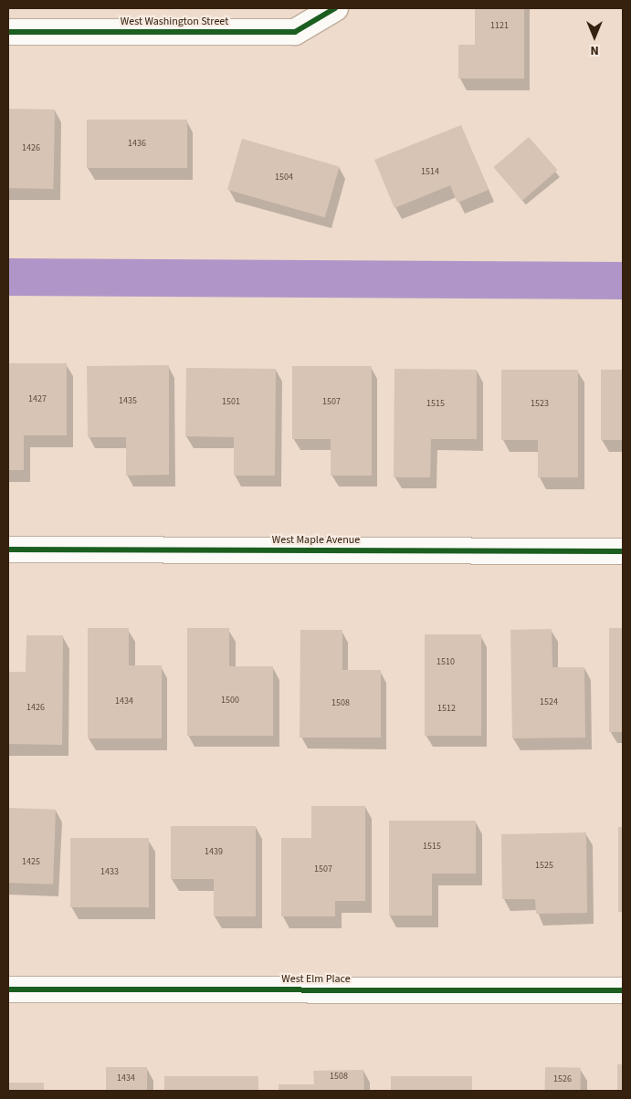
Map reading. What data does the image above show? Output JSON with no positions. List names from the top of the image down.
{
  "streets": {
    "street": ["West Washington Street", "West Maple Avenue", "West Elm Place"]
  },
  "house_numbers": [
    "1121",
    "1436",
    "1426",
    "1514",
    "1504",
    "1427",
    "1435",
    "1501",
    "1507",
    "1515",
    "1523",
    "1510",
    "1500",
    "1434",
    "1524",
    "1508",
    "1426",
    "1512",
    "1515",
    "1439",
    "1425",
    "1525",
    "1507",
    "1433",
    "1508",
    "1434",
    "1526"
  ],
  "north": "bottom"
}
